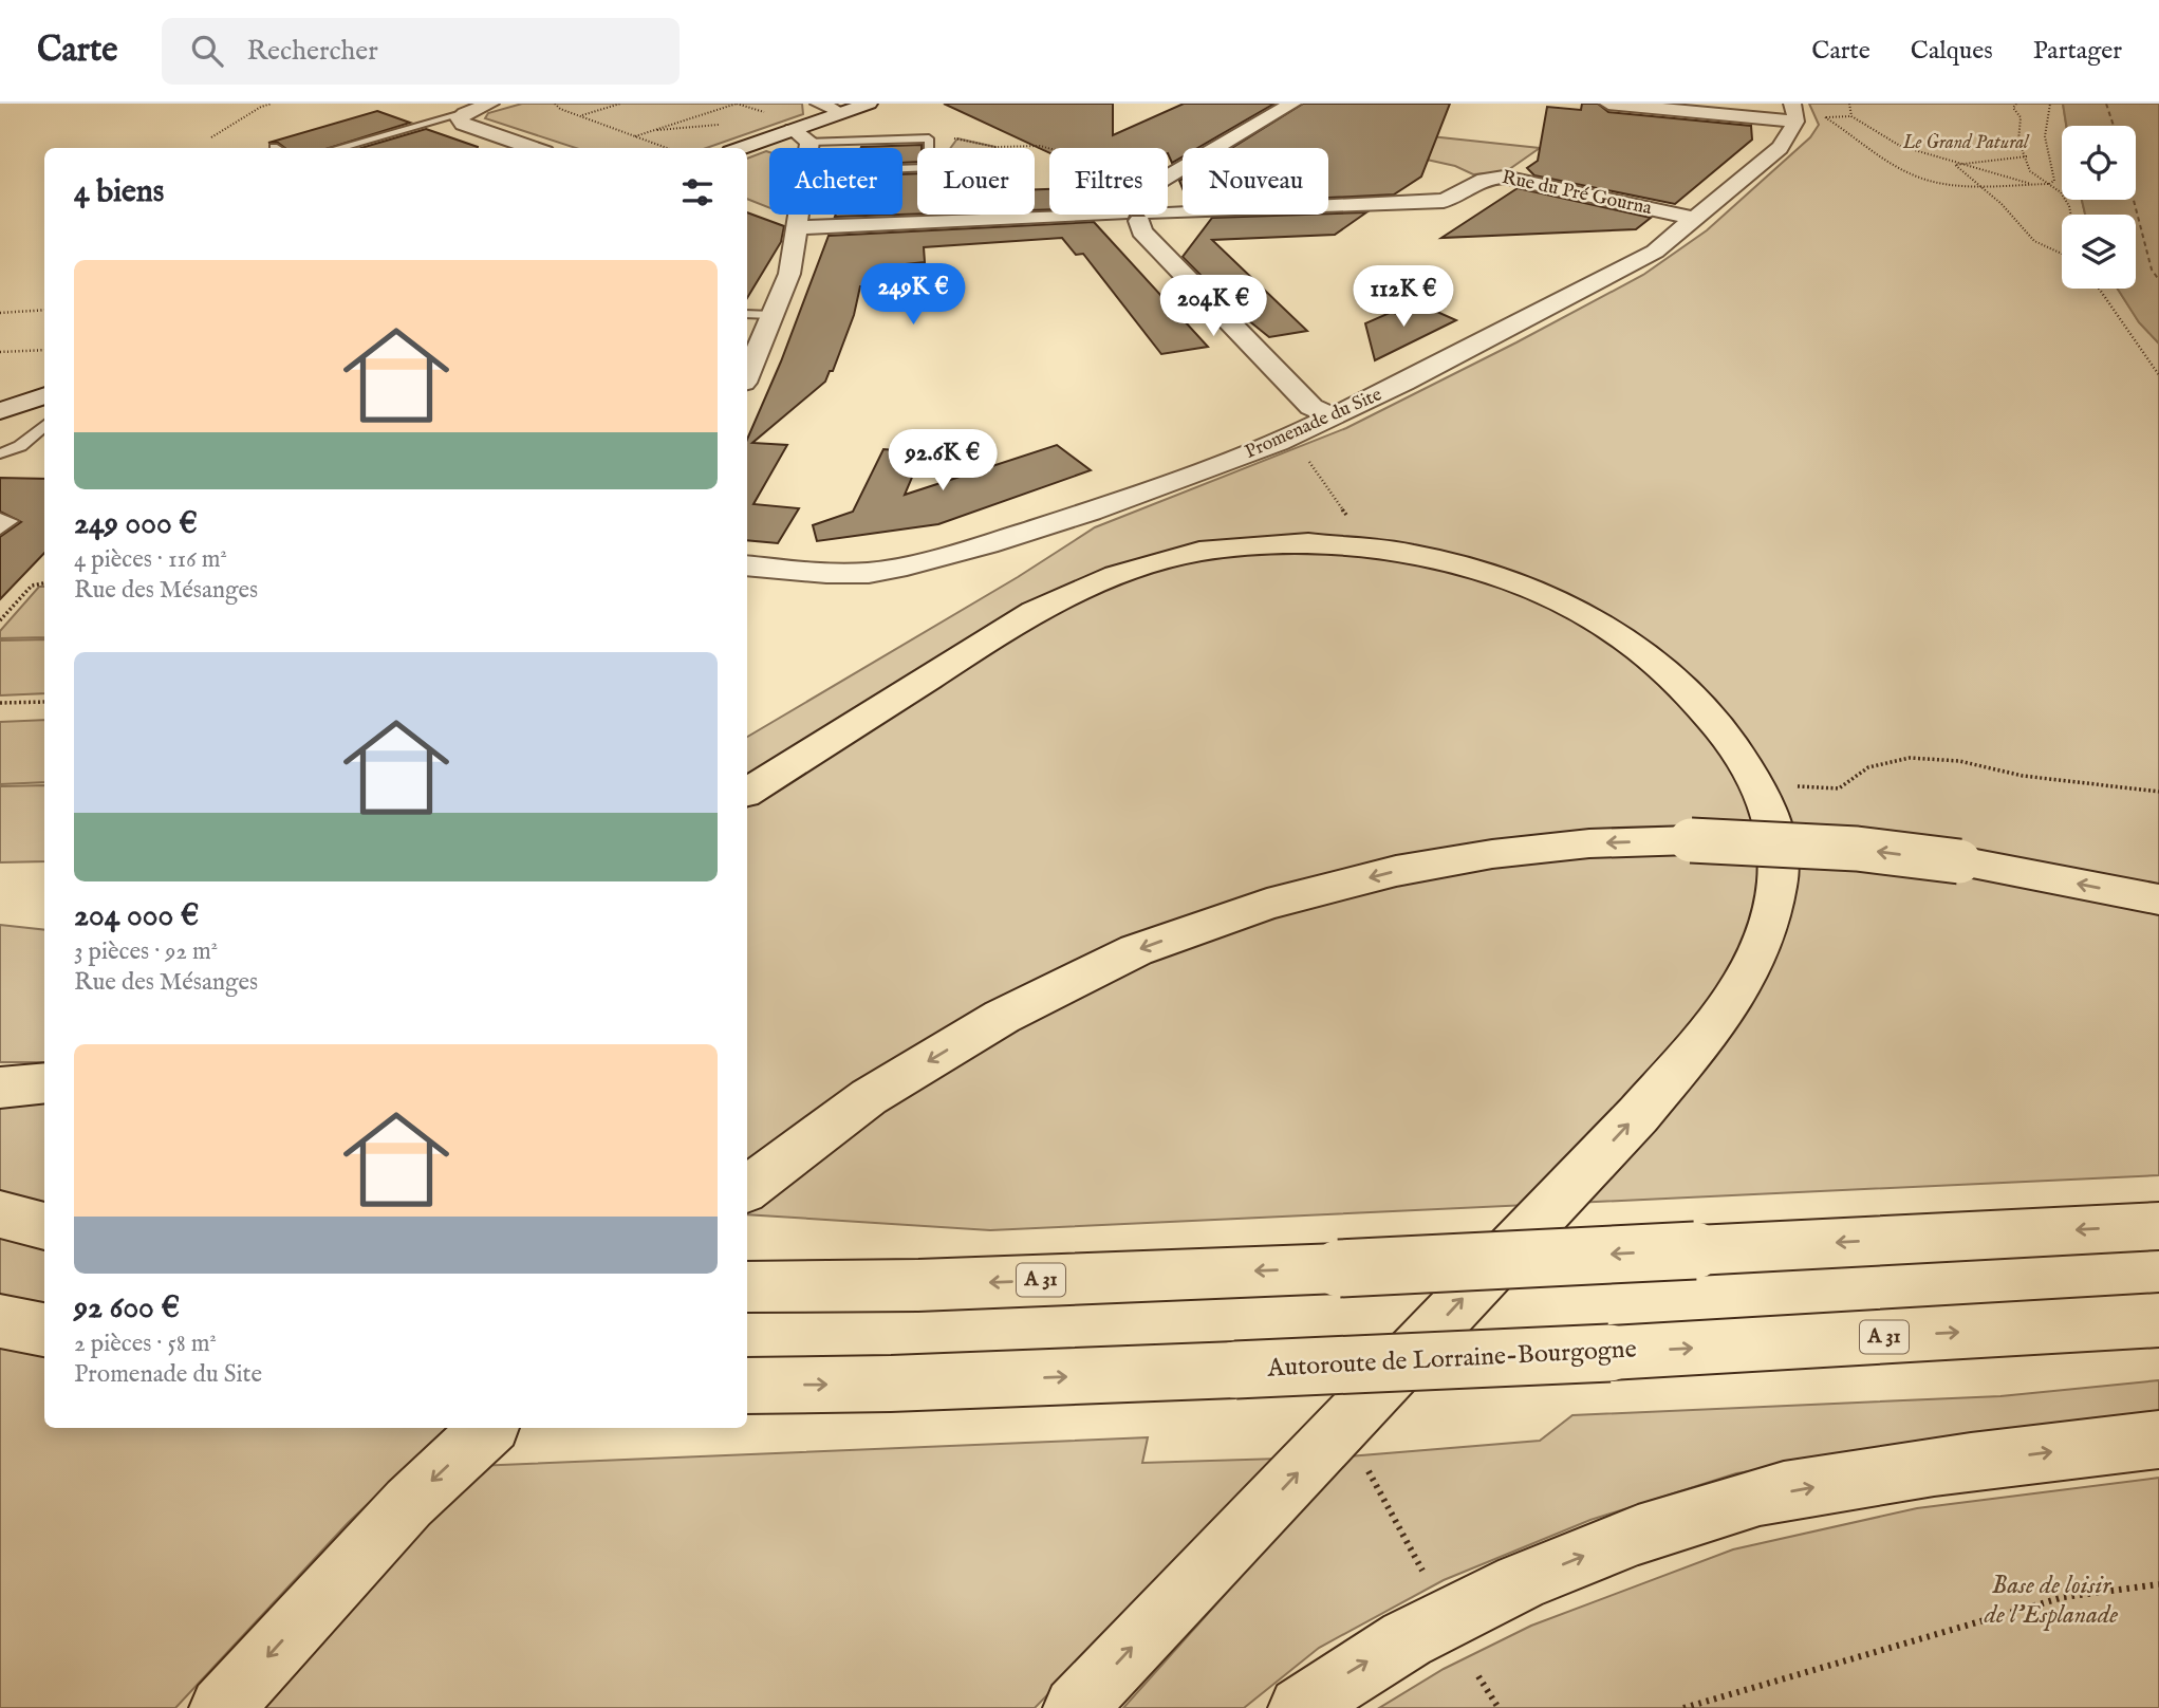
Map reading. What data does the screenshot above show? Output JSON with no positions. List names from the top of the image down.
{
  "streets": {
    "highway": ["A 31", "Autoroute de Lorraine-Bourgogne"],
    "street": ["Rue du Pré Gourna", "Promenade du Site"]
  },
  "crossings": [
    ["Rue du Pré Gourna", "Promenade du Site"]
  ],
  "parks": ["Le Grand Patural", "Base de loisir de l'Esplanade"],
  "page": {
    "header": "Carte",
    "search": "Rechercher",
    "nav": ["Carte", "Calques", "Partager"],
    "chip": [
      "Acheter",
      "Louer",
      "Filtres",
      "Nouveau"
    ],
    "heading": "4 biens",
    "list": [
      {
        "name": "249 000 €",
        "note": "4 pièces · 116 m² · Rue des Mésanges"
      },
      {
        "name": "204 000 €",
        "note": "3 pièces · 92 m² · Rue des Mésanges"
      },
      {
        "name": "92 600 €",
        "note": "2 pièces · 58 m² · Promenade du Site"
      }
    ],
    "price": [
      "249K €",
      "112K €",
      "204K €",
      "92.6K €"
    ]
  }
}
